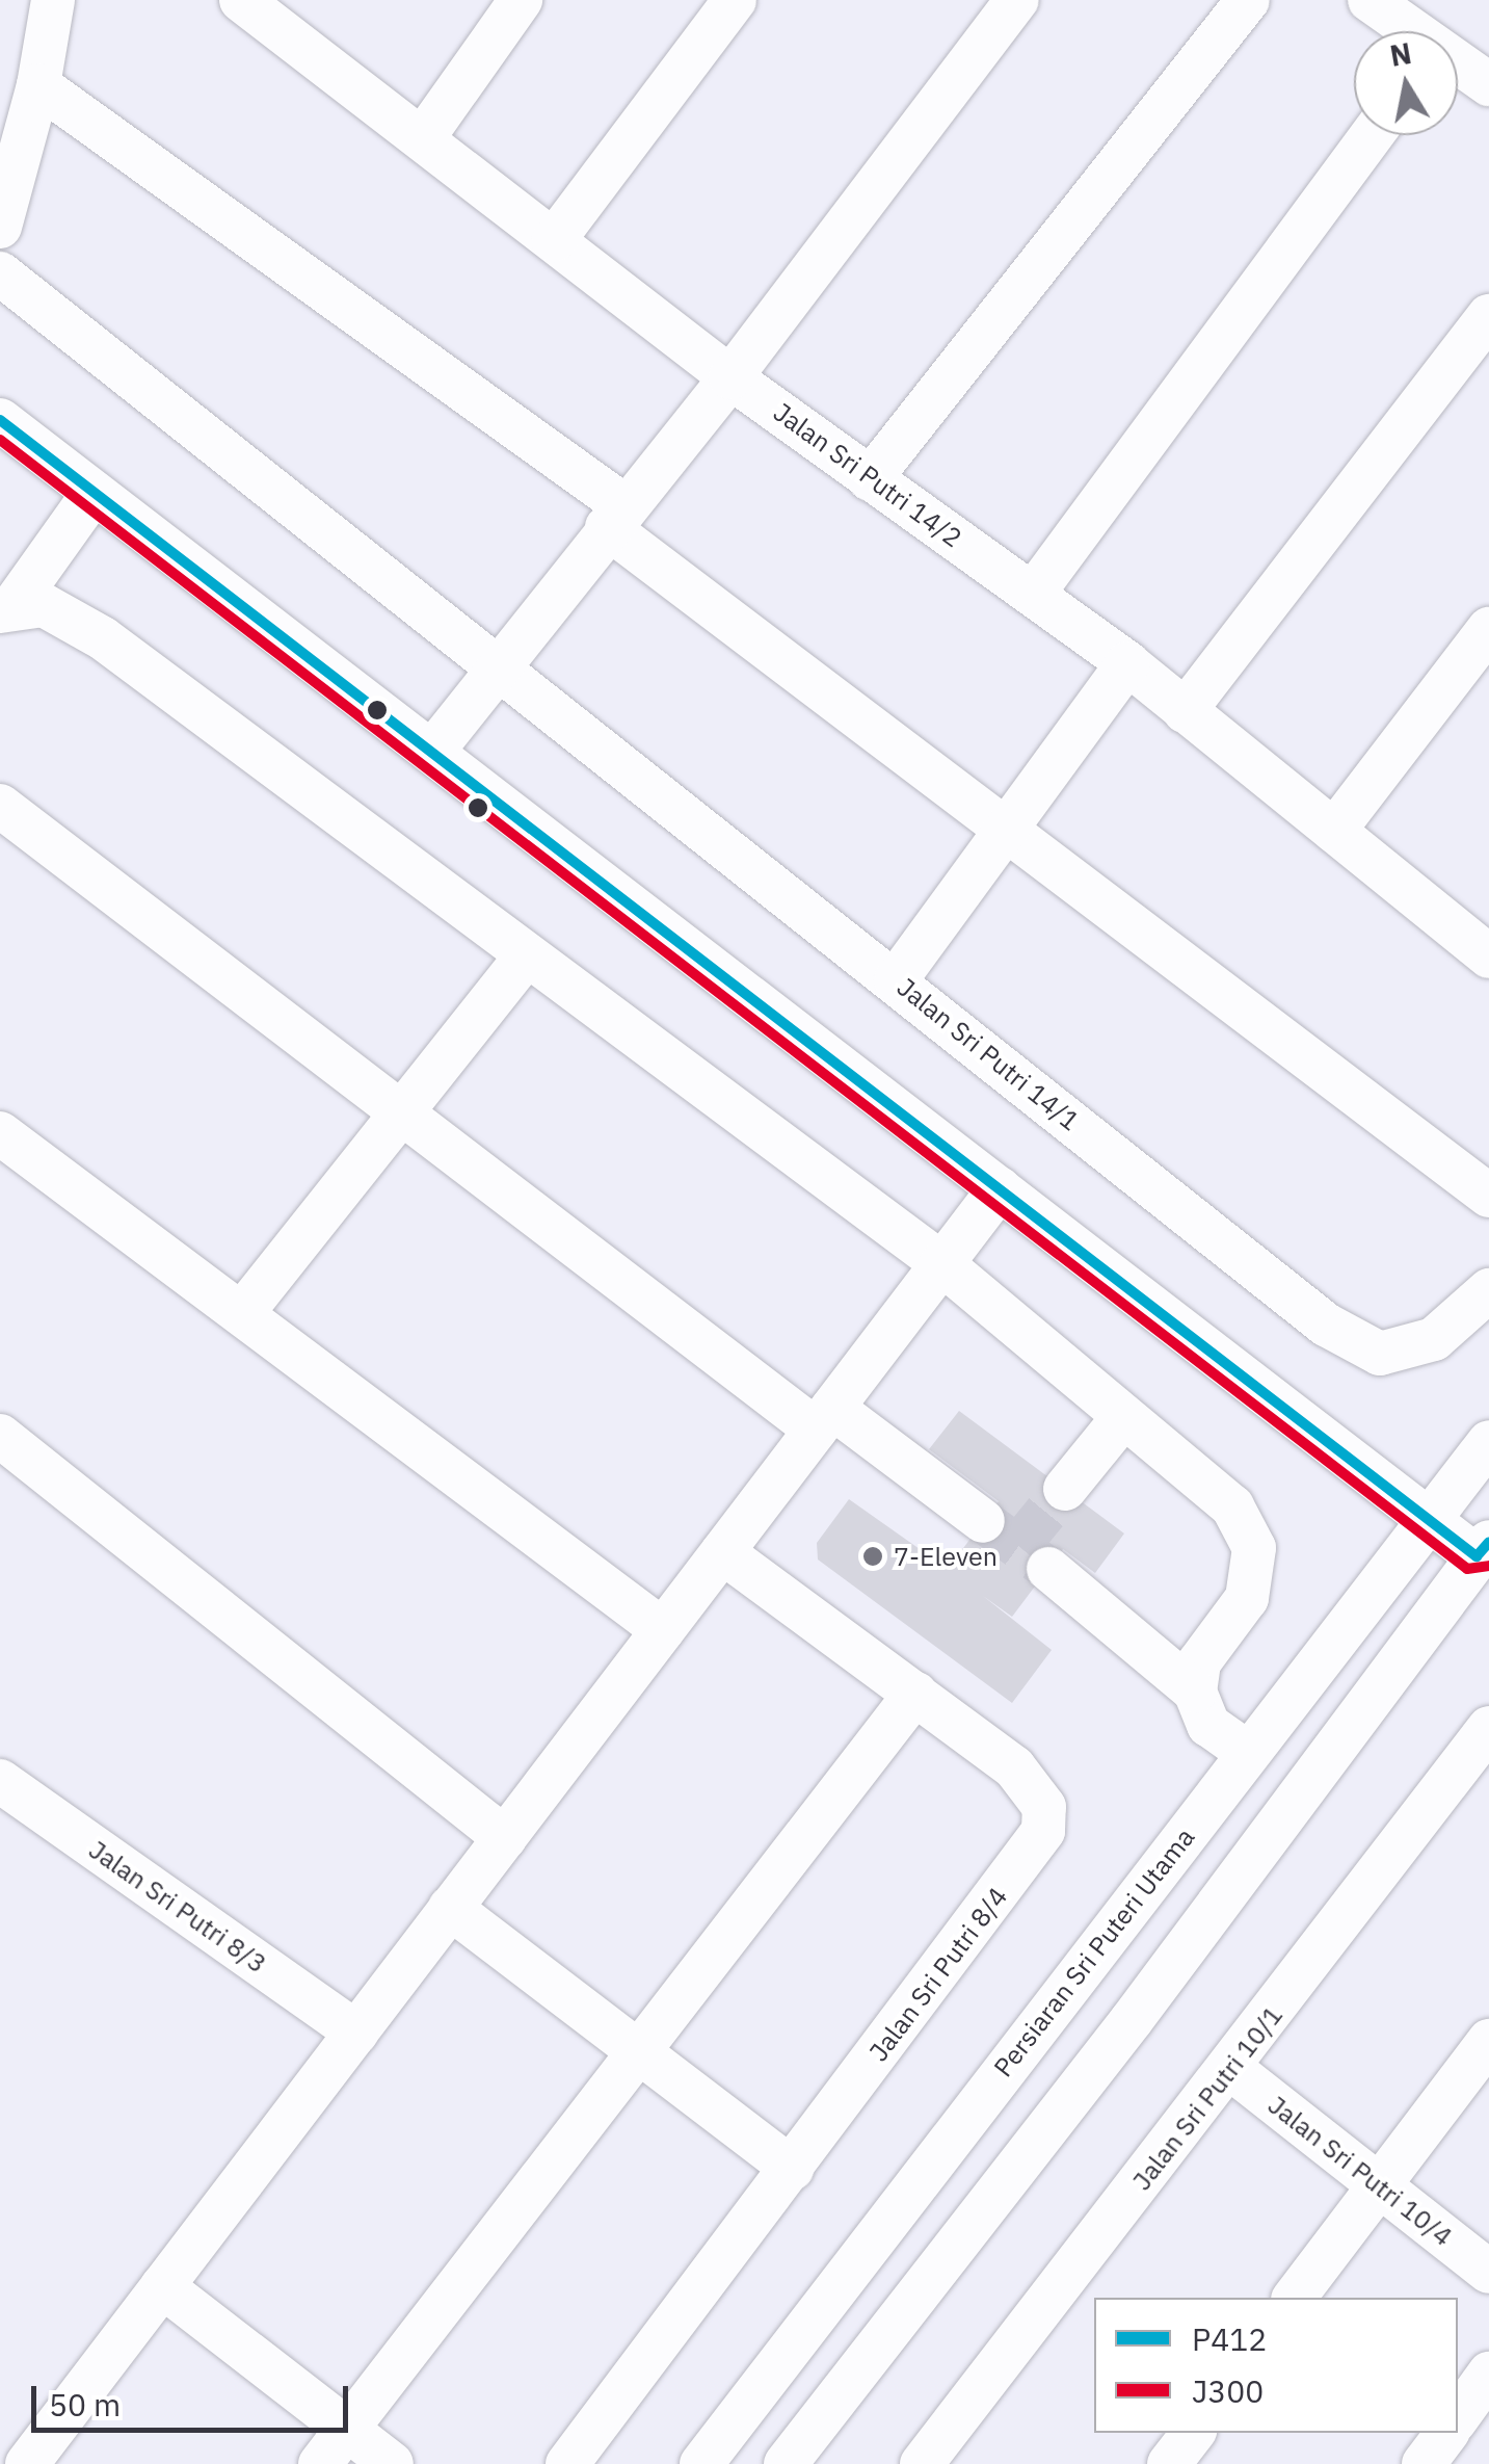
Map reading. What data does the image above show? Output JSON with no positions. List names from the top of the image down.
{
  "streets": {
    "street": [
      "Jalan Sri Putri 14/2",
      "Jalan Sri Putri 14/1",
      "Jalan Sri Putri 8/3",
      "Persiaran Sri Puteri Utama",
      "Jalan Sri Putri 8/4",
      "Jalan Sri Putri 10/1",
      "Jalan Sri Putri 10/4"
    ]
  },
  "crossings": [
    ["Jalan Sri Putri 10/1", "Jalan Sri Putri 10/4"]
  ],
  "places": ["7-Eleven"],
  "lines": ["transit line P412", "transit line J300"],
  "legend": ["P412", "J300"],
  "scale_bar": "50 m",
  "north": "top"
}
